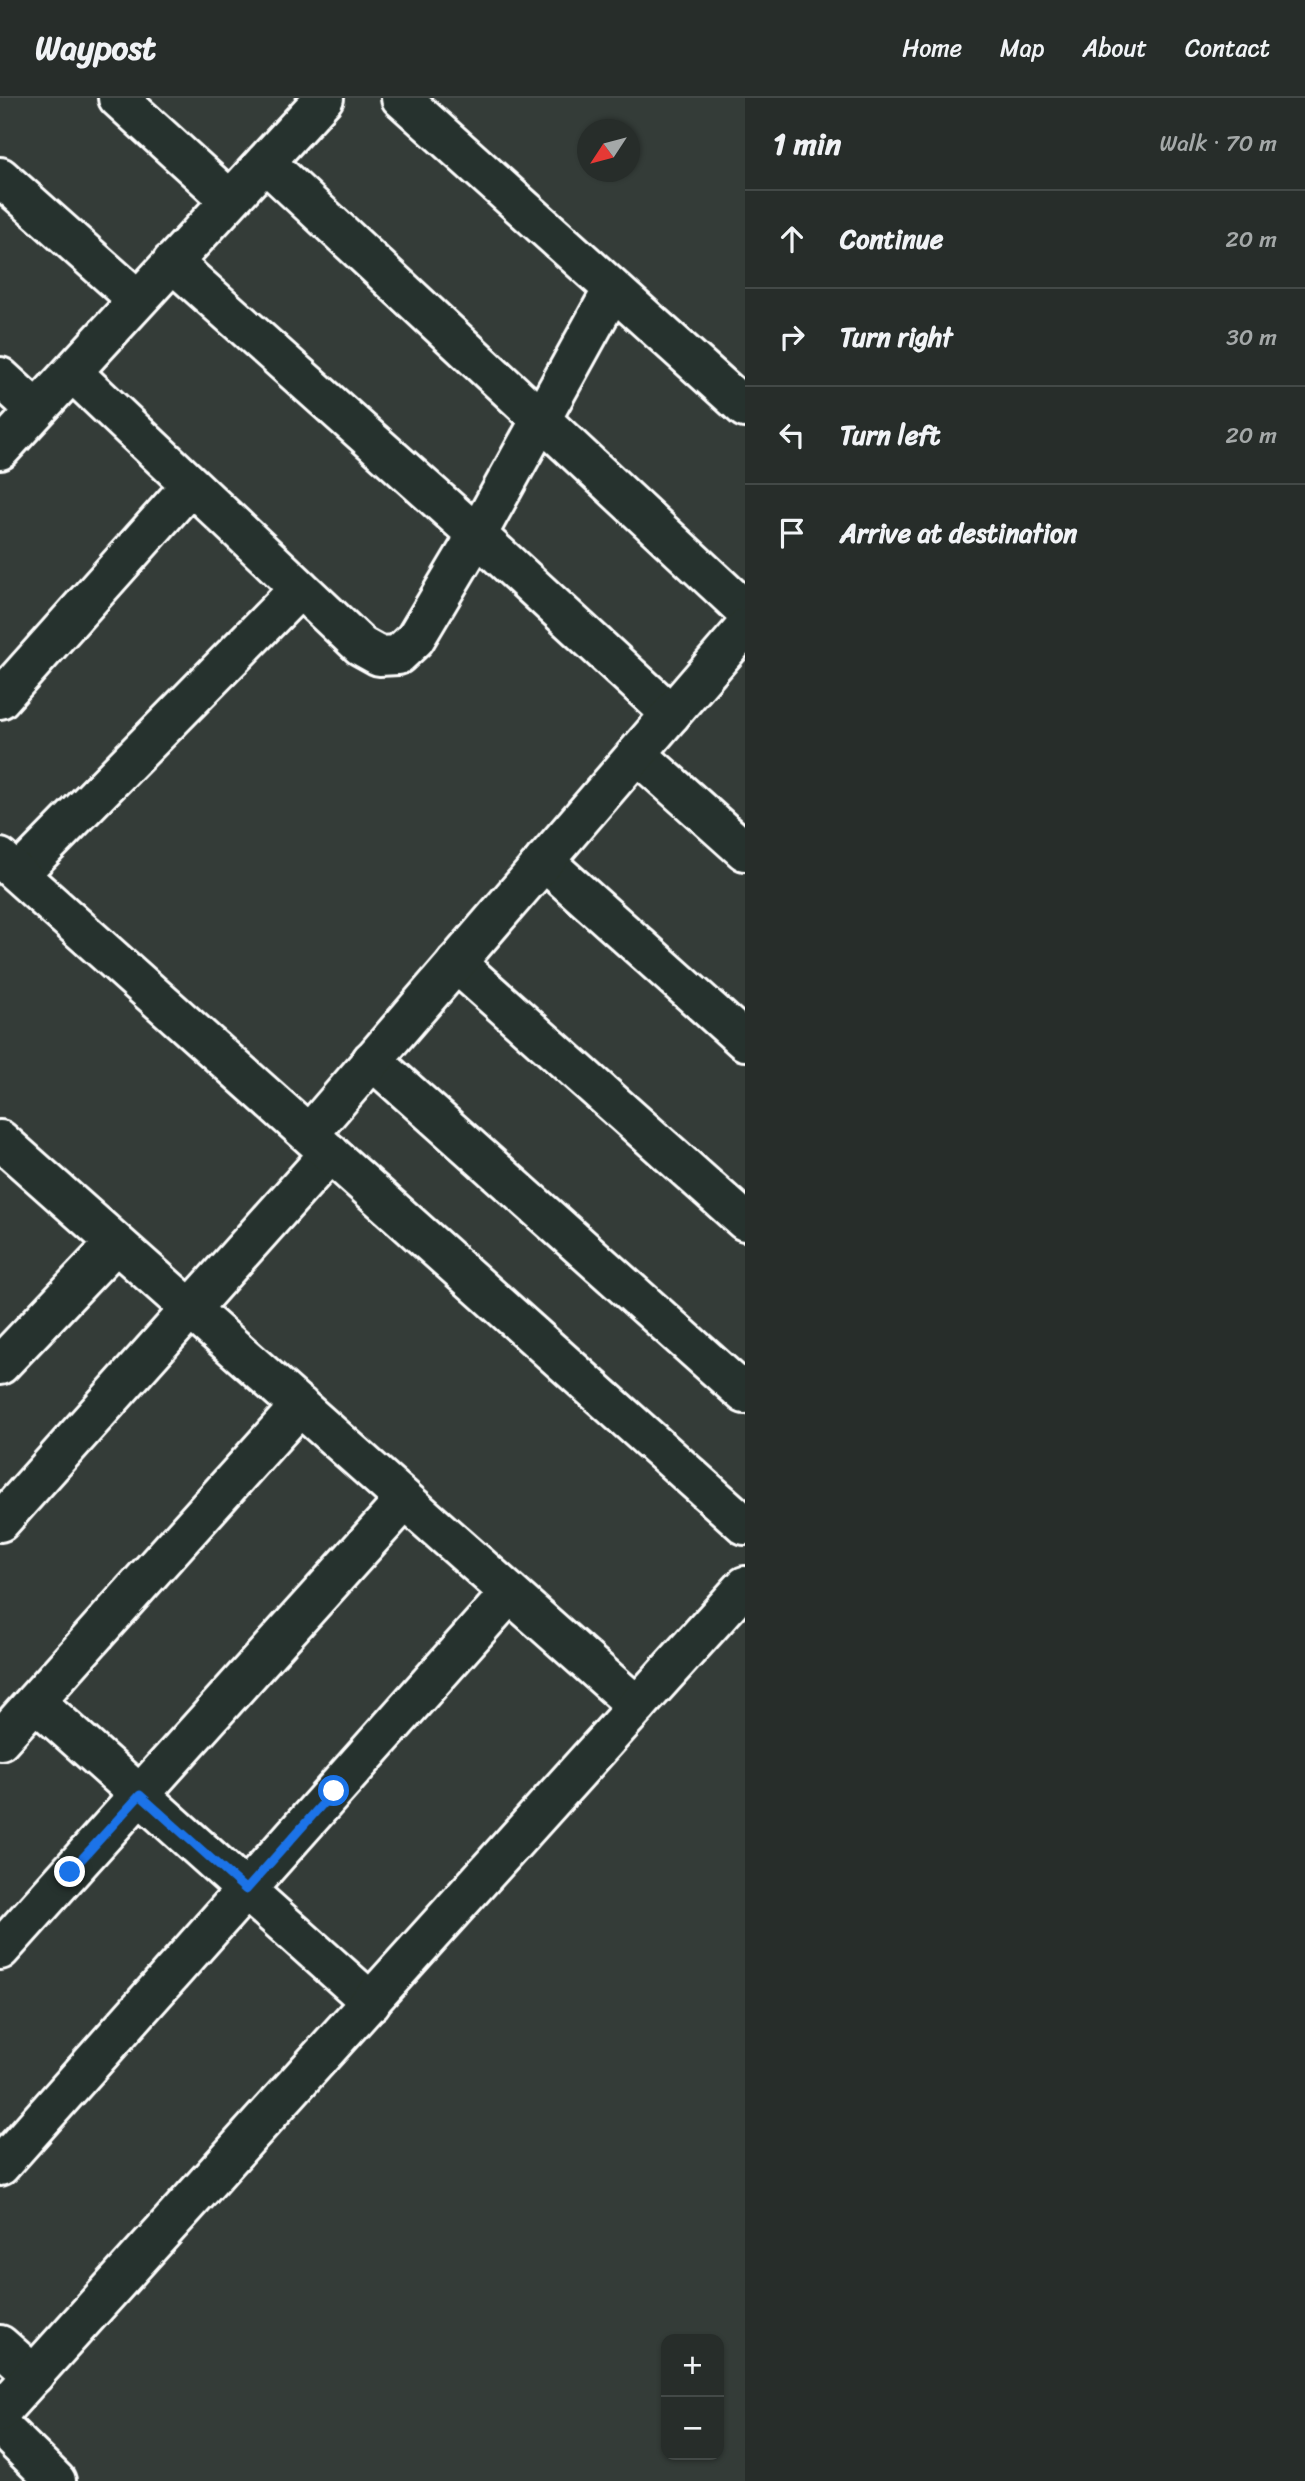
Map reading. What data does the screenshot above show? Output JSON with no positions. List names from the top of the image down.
{
  "north": "bottom left",
  "page": {
    "header": "Waypost",
    "nav": [
      "Home",
      "Map",
      "About",
      "Contact"
    ],
    "heading": ["1 min", "Walk · 70 m"],
    "list": [
      ["Continue", "20 m"],
      ["Turn right", "30 m"],
      ["Turn left", "20 m"],
      "Arrive at destination"
    ],
    "map_buttons": ["+", "−"]
  }
}
